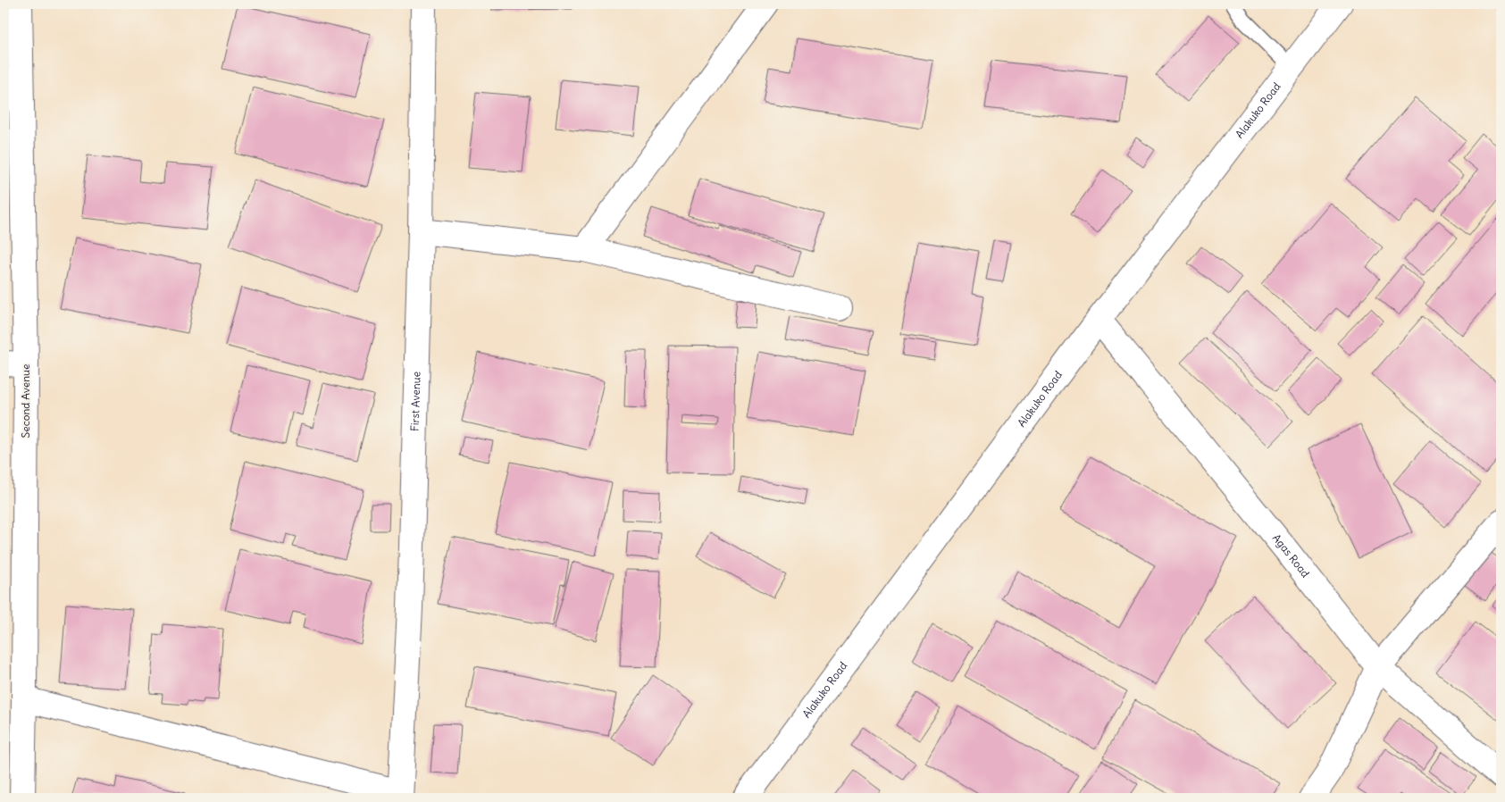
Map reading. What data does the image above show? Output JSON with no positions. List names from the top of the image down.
{
  "streets": {
    "street": [
      "Alakuko Road",
      "Second Avenue",
      "First Avenue",
      "Agas Road"
    ]
  },
  "crossings": [
    ["Alakuko Road", "Agas Road"]
  ]
}
